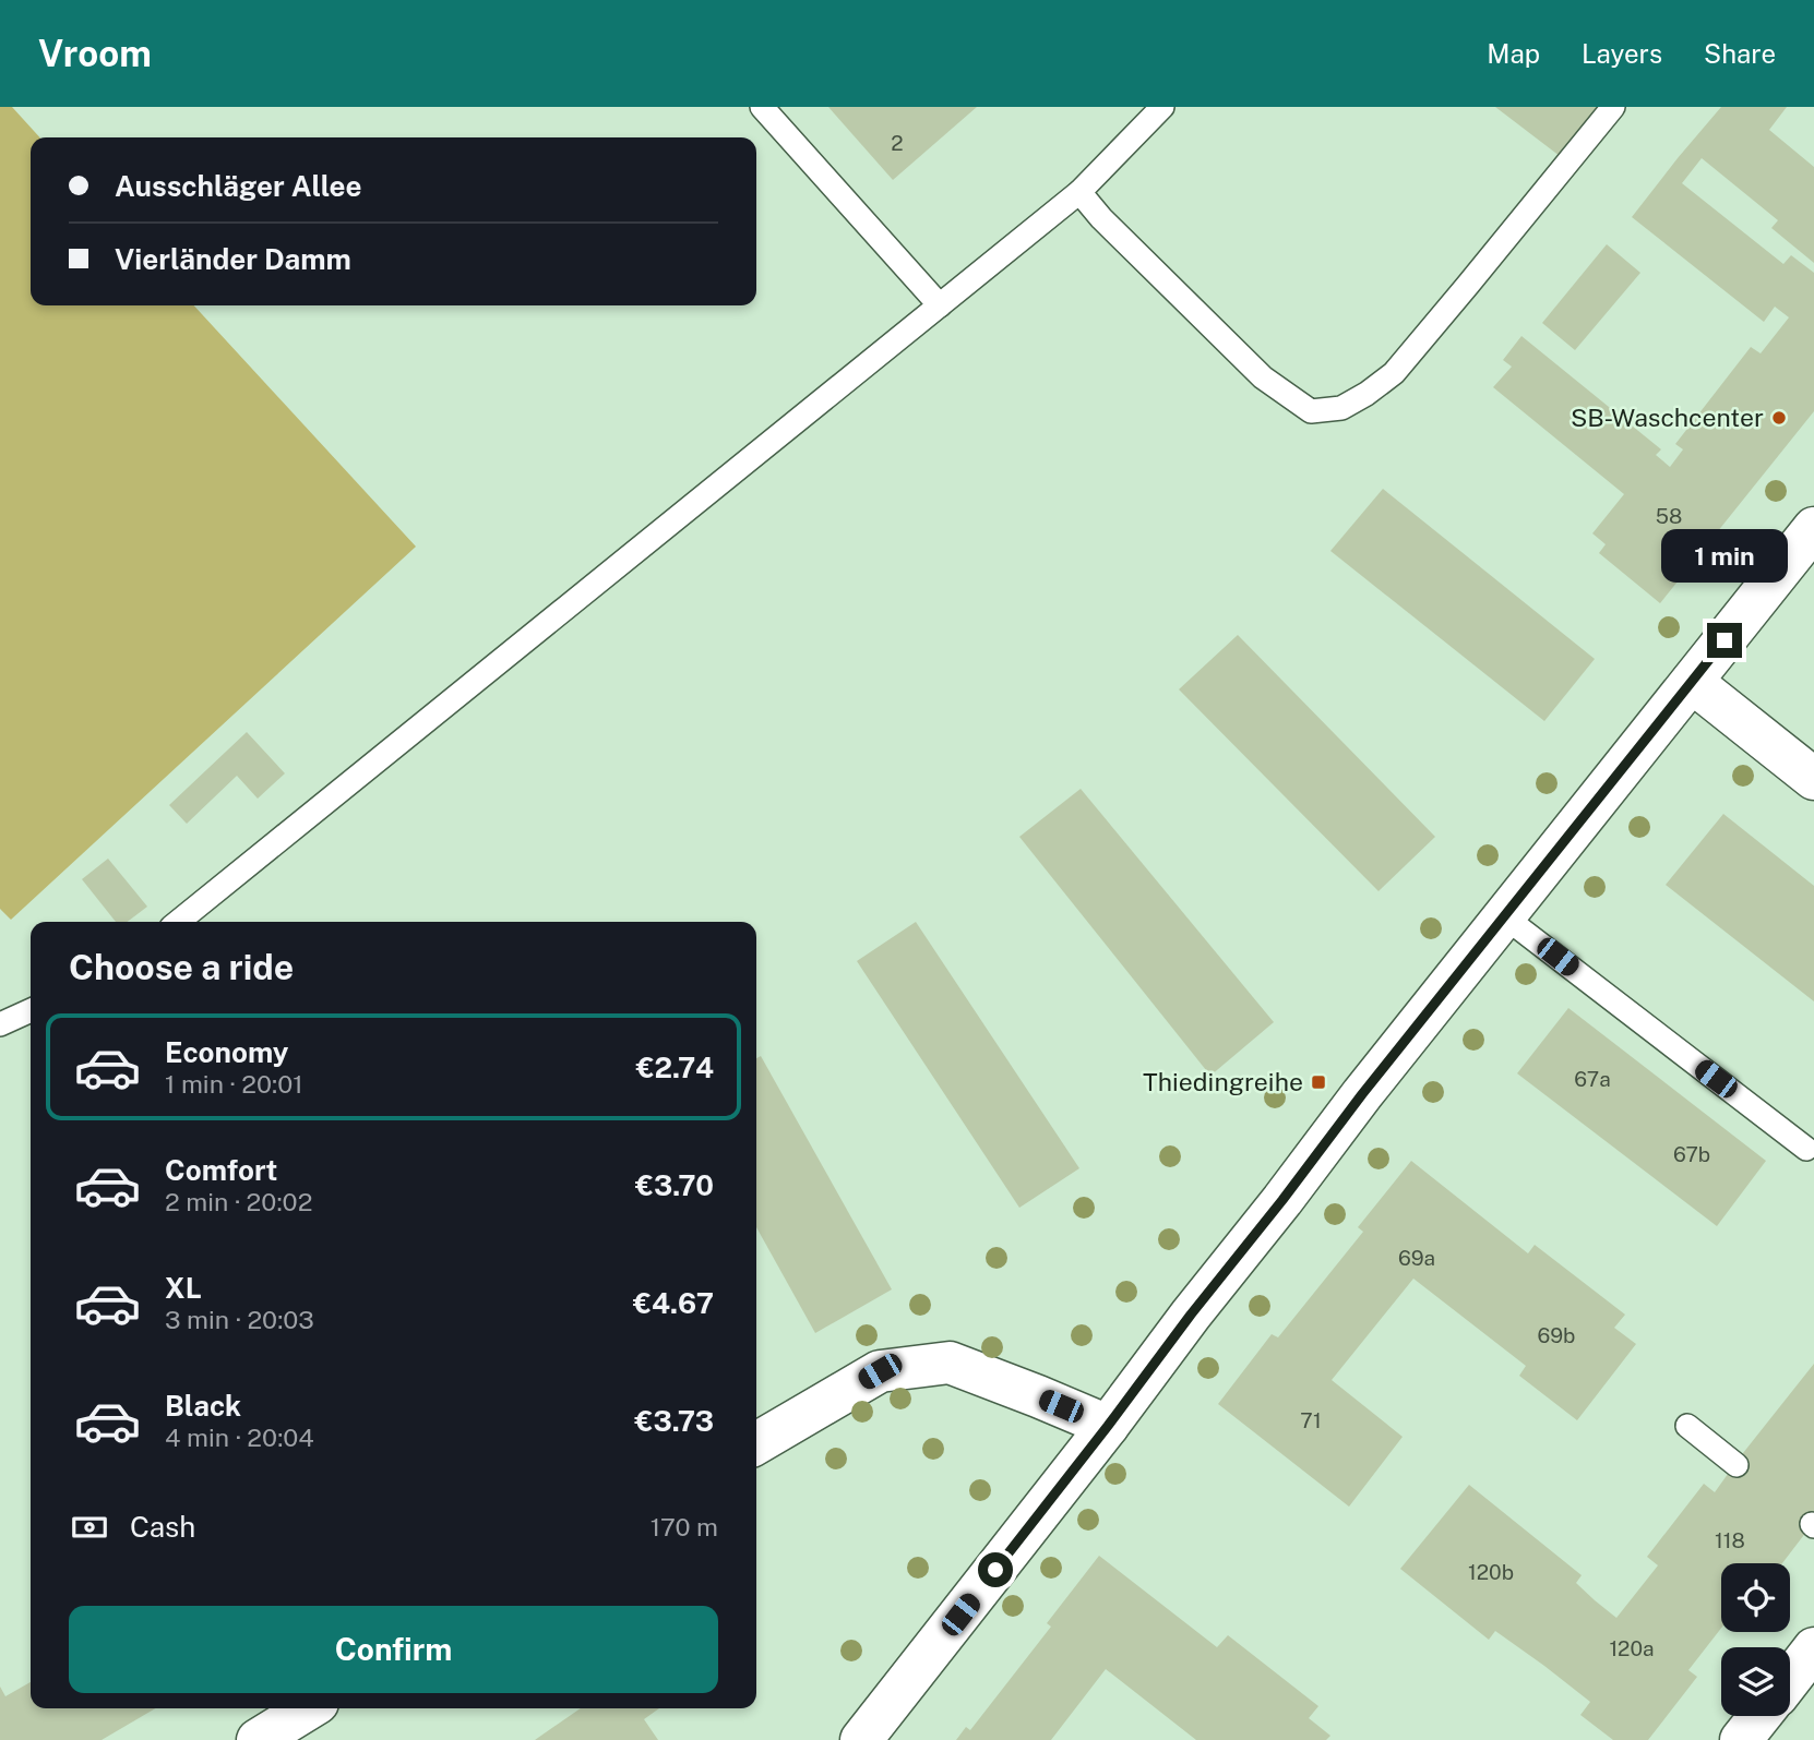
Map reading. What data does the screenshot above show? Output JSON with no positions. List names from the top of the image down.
{
  "places": {
    "other": ["SB-Waschcenter"],
    "transit": ["Thiedingreihe"]
  },
  "house_numbers": [
    "2",
    "58",
    "67a",
    "67b",
    "69a",
    "69b",
    "71",
    "118",
    "120b",
    "120a"
  ],
  "page": {
    "header": "Vroom",
    "nav": ["Map", "Layers", "Share"],
    "banner": ["Ausschläger Allee", "Vierländer Damm"],
    "bubble": "1 min",
    "heading": "Choose a ride",
    "list": [
      {
        "name": "Economy",
        "note": "1 min · 20:01",
        "value": "€2.74"
      },
      {
        "name": "Comfort",
        "note": "2 min · 20:02",
        "value": "€3.70"
      },
      {
        "name": "XL",
        "note": "3 min · 20:03",
        "value": "€4.67"
      },
      {
        "name": "Black",
        "note": "4 min · 20:04",
        "value": "€3.73"
      }
    ],
    "pay": ["Cash", "170 m"],
    "buttons": "Confirm"
  }
}
